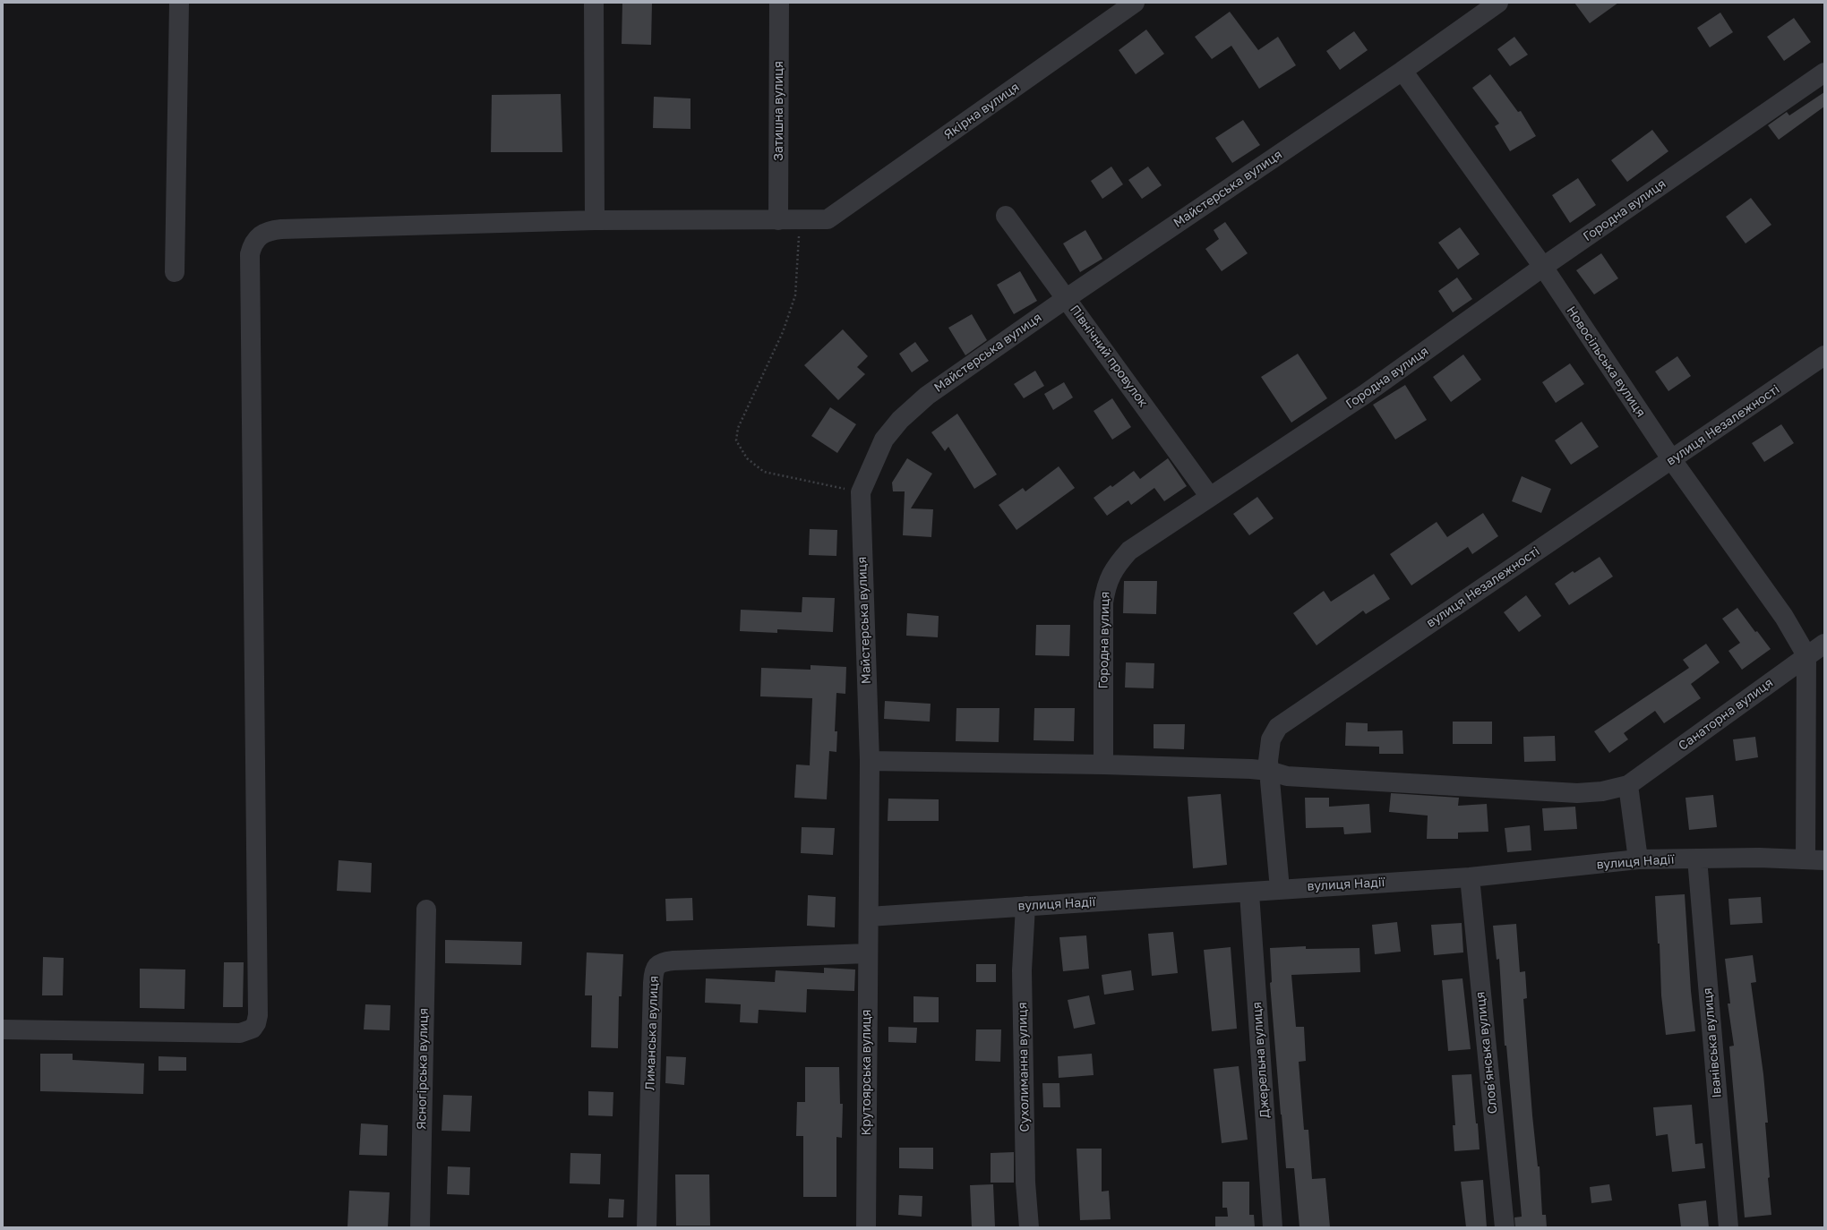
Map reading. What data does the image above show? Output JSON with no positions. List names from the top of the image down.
{
  "streets": {
    "street": [
      "Затишна вулиця",
      "Якірна вулиця",
      "Майстерська вулиця",
      "Городна вулиця",
      "Північний провулок",
      "Новосільська вулиця",
      "вулиця Незалежності",
      "Санаторна вулиця",
      "вулиця Надії",
      "Лиманська вулиця",
      "Іванівська вулиця",
      "Словʼянська вулиця",
      "Джерельна вулиця",
      "Сухолиманна вулиця",
      "Ясногірська вулиця",
      "Крутоярська вулиця"
    ]
  },
  "crossings": [
    ["Майстерська вулиця", "Північний провулок"],
    ["Майстерська вулиця", "Новосільська вулиця"],
    ["Майстерська вулиця", "вулиця Надії"],
    ["Майстерська вулиця", "Крутоярська вулиця"],
    ["Городна вулиця", "Північний провулок"],
    ["Городна вулиця", "Новосільська вулиця"],
    ["Новосільська вулиця", "вулиця Незалежності"],
    ["Новосільська вулиця", "Санаторна вулиця"],
    ["вулиця Незалежності", "вулиця Надії"],
    ["вулиця Надії", "Іванівська вулиця"],
    ["вулиця Надії", "Словʼянська вулиця"],
    ["вулиця Надії", "Джерельна вулиця"],
    ["вулиця Надії", "Сухолиманна вулиця"],
    ["вулиця Надії", "Крутоярська вулиця"],
    ["Лиманська вулиця", "Крутоярська вулиця"]
  ]
}
